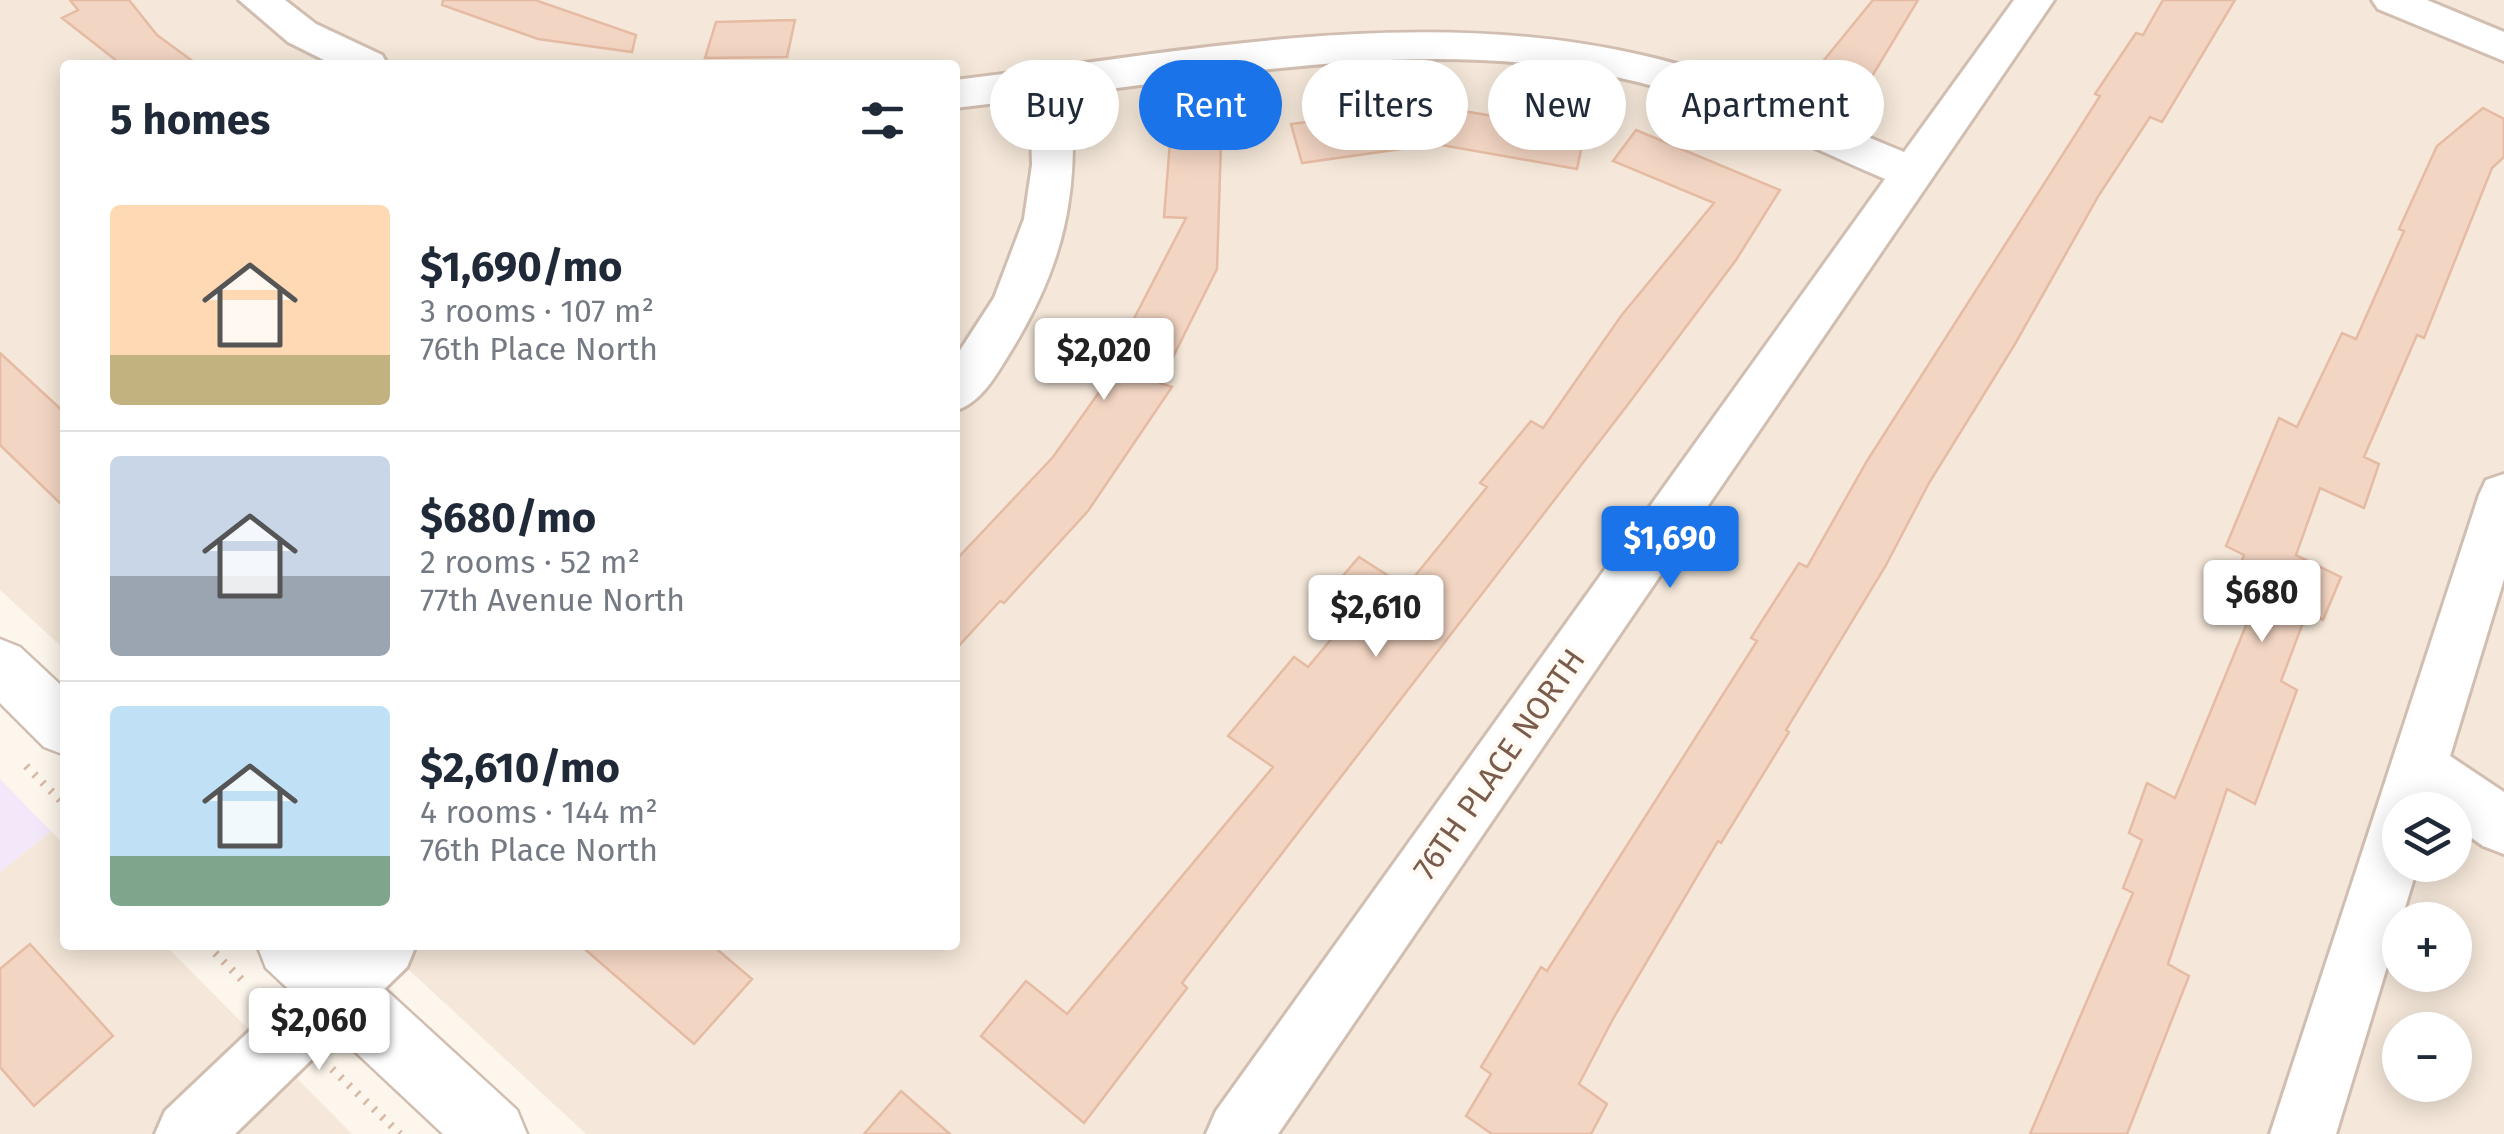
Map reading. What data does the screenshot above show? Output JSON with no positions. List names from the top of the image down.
{
  "streets": {
    "street": ["76TH PLACE NORTH"]
  },
  "page": {
    "chip": [
      "Buy",
      "Rent",
      "Filters",
      "New",
      "Apartment"
    ],
    "heading": "5 homes",
    "list": [
      {
        "name": "$1,690/mo",
        "note": "3 rooms · 107 m² · 76th Place North"
      },
      {
        "name": "$680/mo",
        "note": "2 rooms · 52 m² · 77th Avenue North"
      },
      {
        "name": "$2,610/mo",
        "note": "4 rooms · 144 m² · 76th Place North"
      }
    ],
    "price": [
      "$2,020",
      "$1,690",
      "$680",
      "$2,610",
      "$2,060"
    ],
    "map_buttons": ["+", "−"]
  }
}
